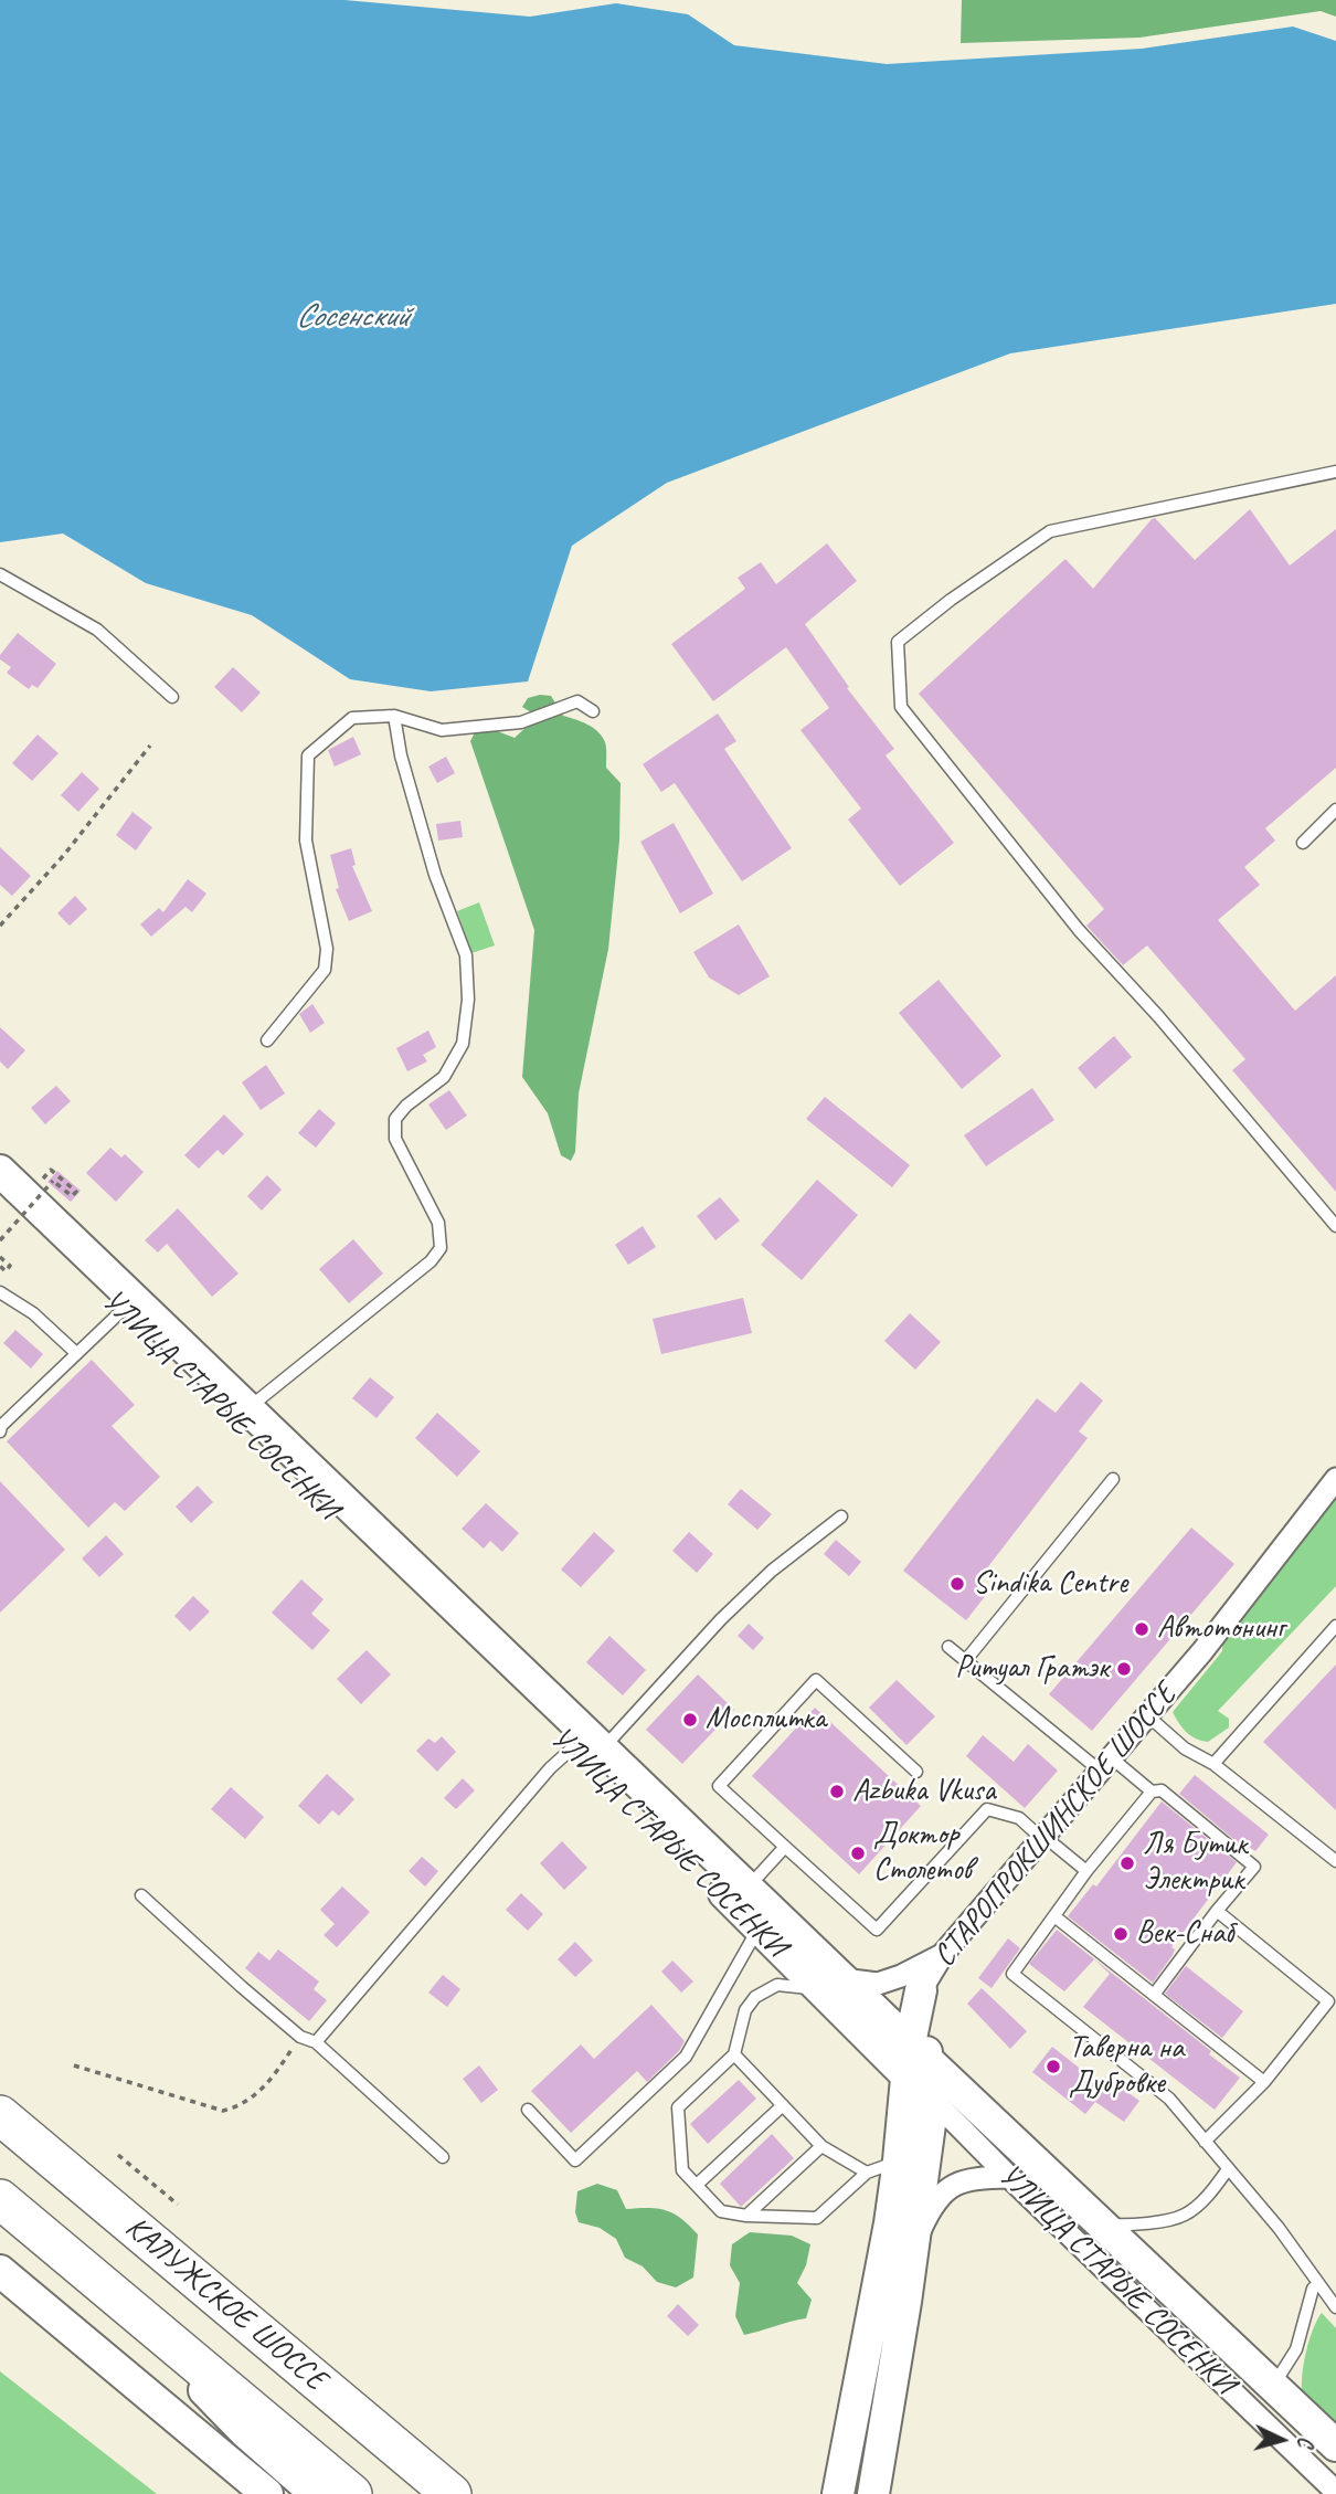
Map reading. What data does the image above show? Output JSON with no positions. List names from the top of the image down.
{
  "streets": {
    "highway": ["КАЛУЖСКОЕ ШОССЕ"],
    "main road": ["УЛИЦА СТАРЫЕ СОСЕНКИ", "СТАРОПРОКШИНСКОЕ ШОССЕ"]
  },
  "crossings": [
    ["УЛИЦА СТАРЫЕ СОСЕНКИ", "СТАРОПРОКШИНСКОЕ ШОССЕ"]
  ],
  "water": ["Сосенский"],
  "places": [
    "Sindika Centre",
    "Автотонинг",
    "Ритуал Гратэк",
    "Мосплитка",
    "Azbuka Vkusa",
    "Доктор Столетов",
    "Ля Бутик Электрик",
    "Век-Снаб",
    "Таверна на Дубровке"
  ],
  "north": "right"
}
